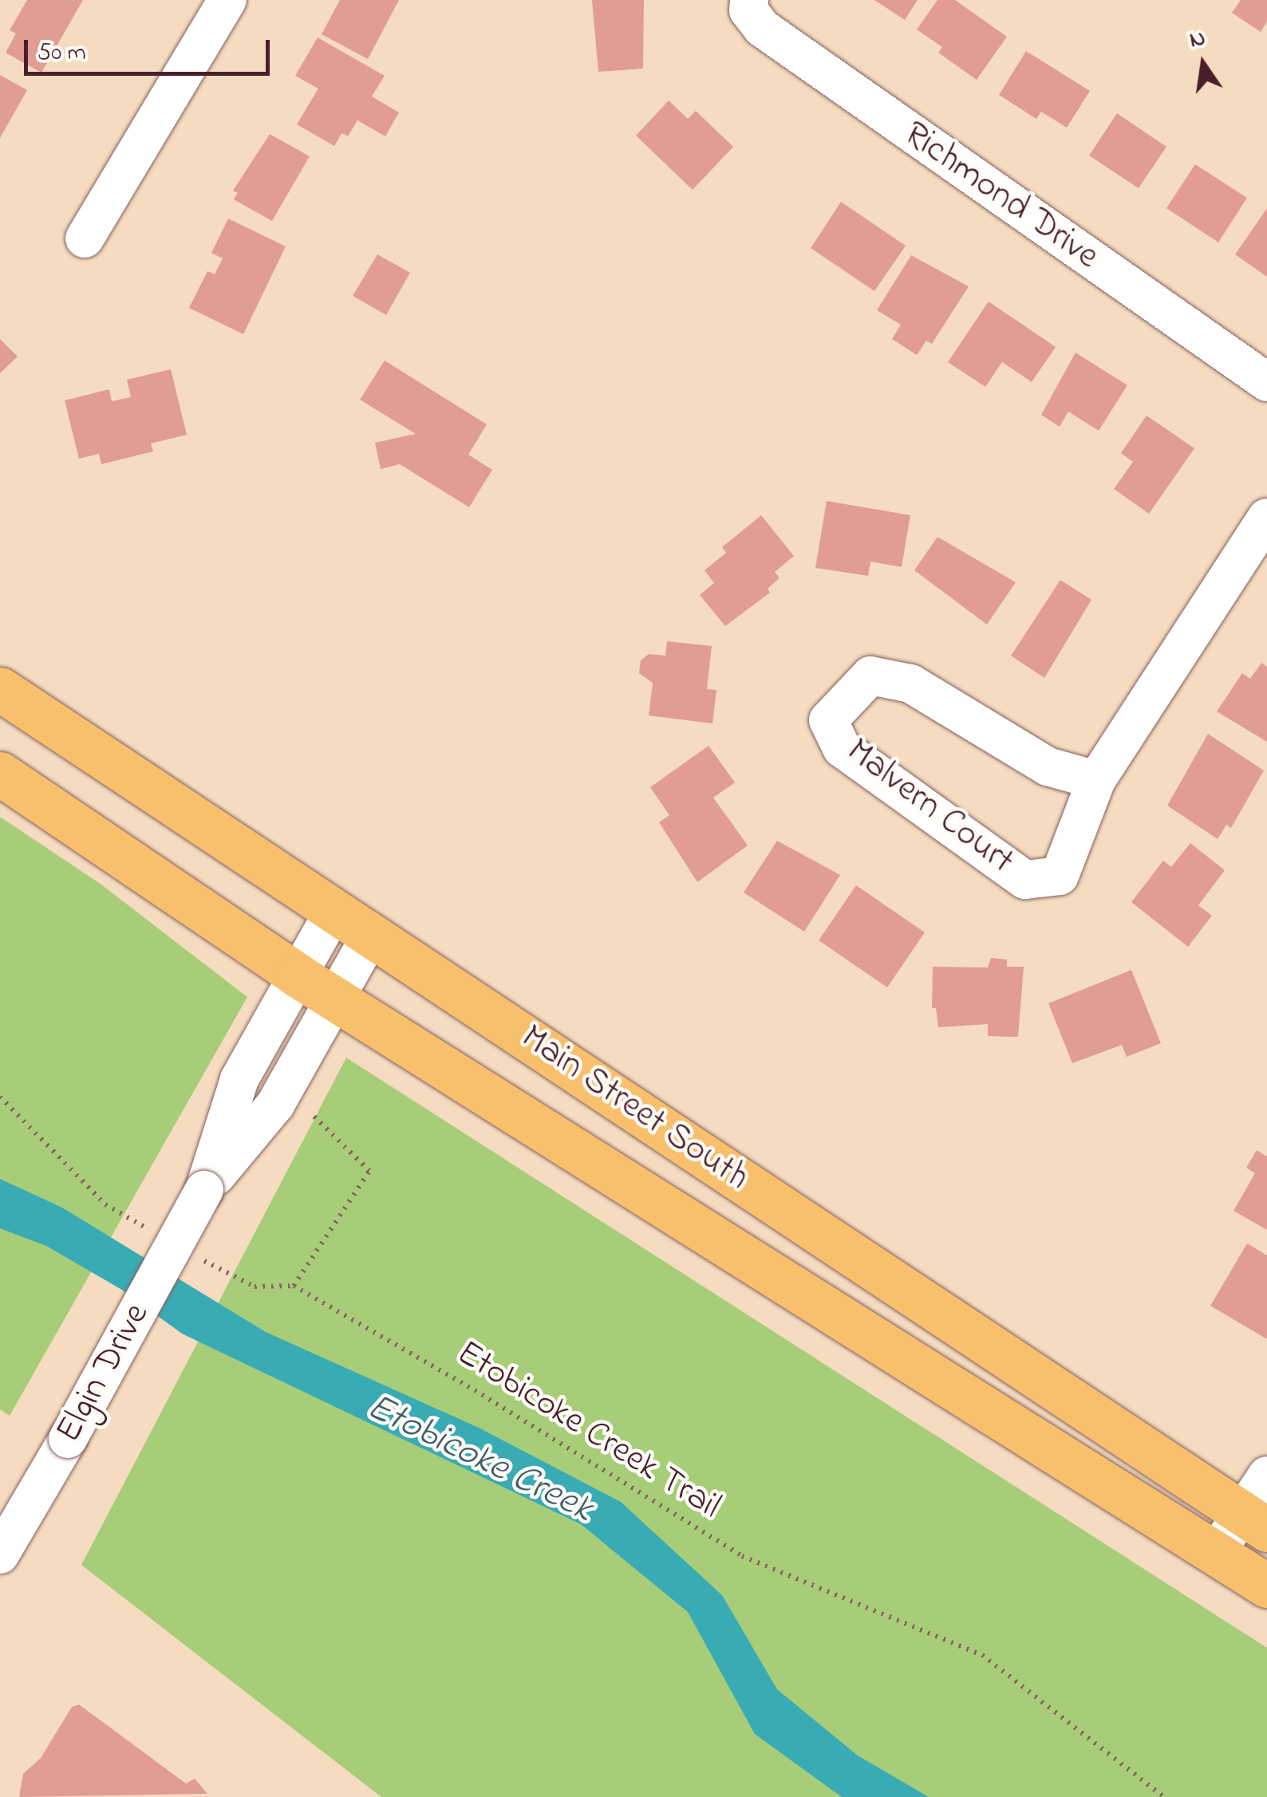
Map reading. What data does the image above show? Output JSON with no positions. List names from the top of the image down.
{
  "streets": {
    "main road": ["Main Street South"],
    "street": ["Richmond Drive", "Malvern Court", "Elgin Drive"],
    "path": ["Etobicoke Creek Trail"]
  },
  "crossings": [
    ["Main Street South", "Elgin Drive"]
  ],
  "water": ["Etobicoke Creek"],
  "scale_bar": "50 m",
  "north": "top"
}
